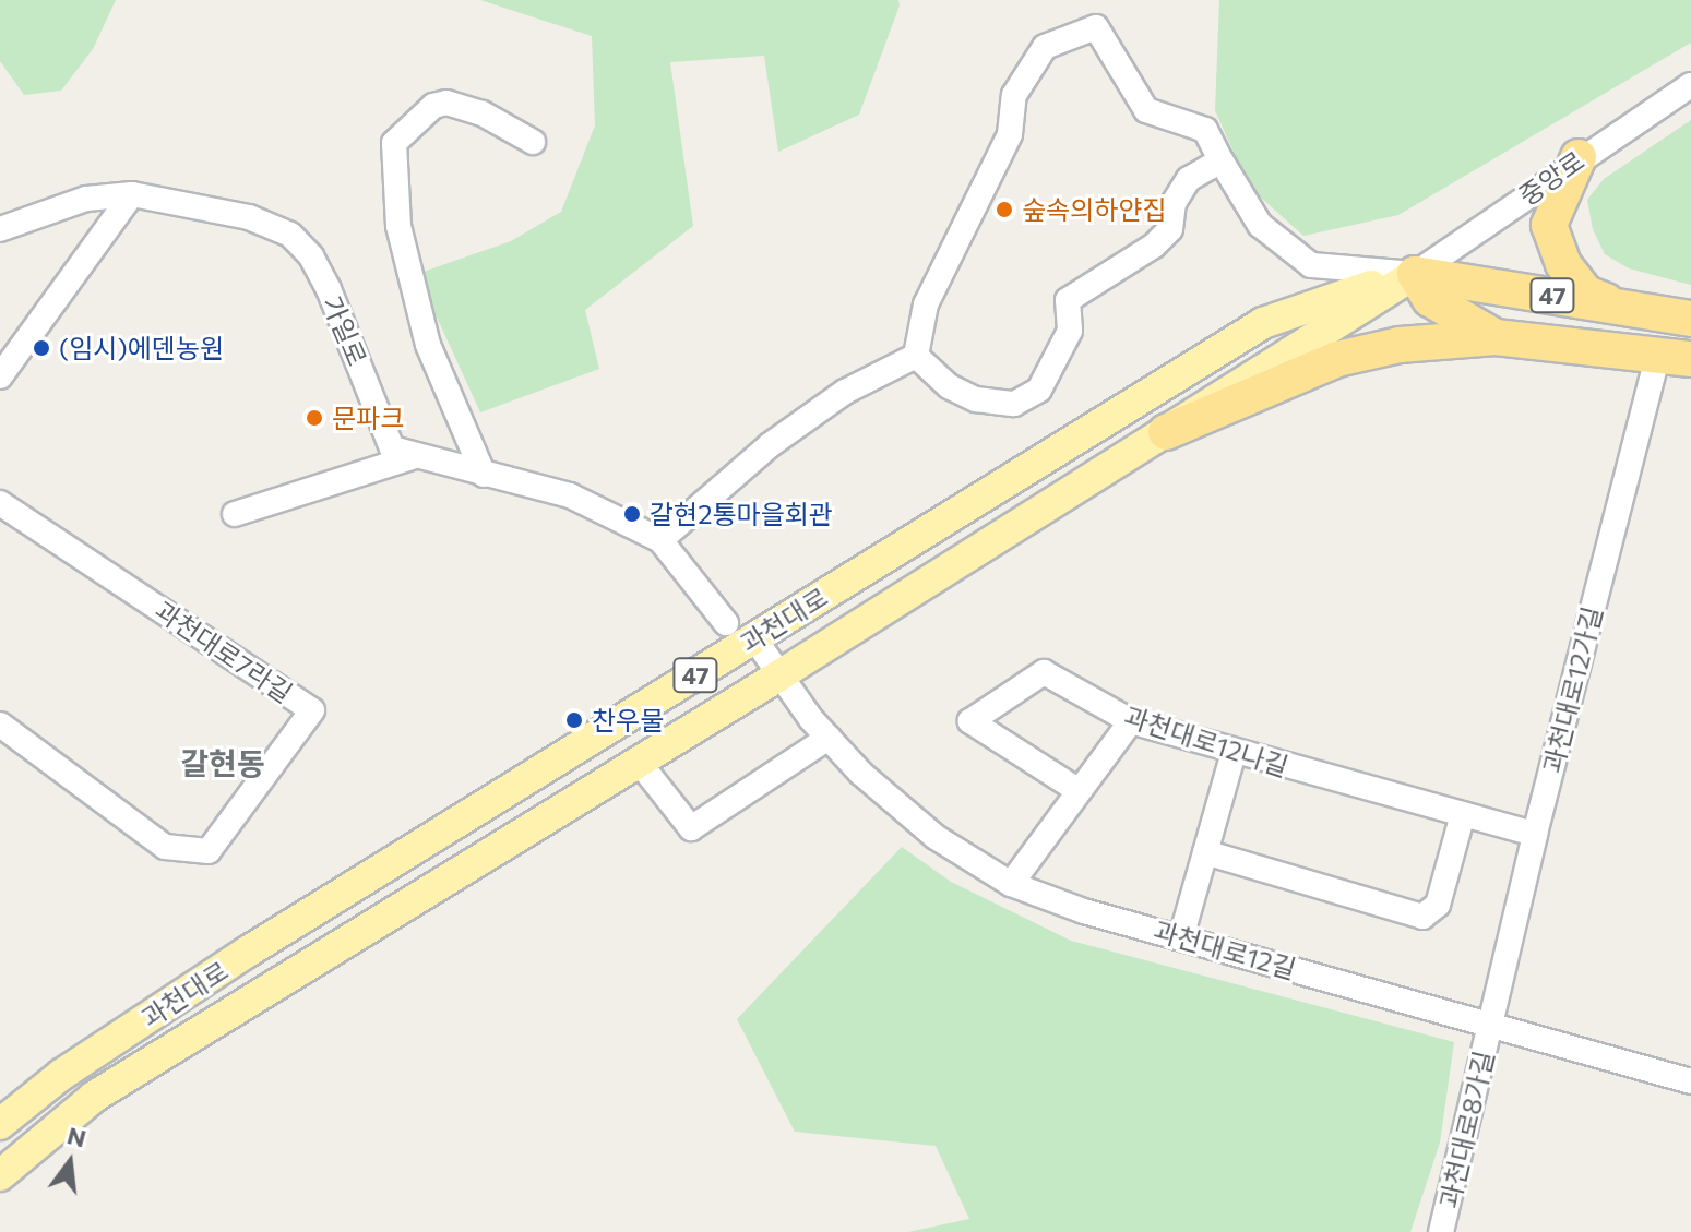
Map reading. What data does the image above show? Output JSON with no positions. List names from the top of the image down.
{
  "streets": {
    "highway": ["47"],
    "main road": ["과천대로"],
    "street": [
      "중앙로",
      "가일로",
      "과천대로7라길",
      "과천대로12가길",
      "과천대로12나길",
      "과천대로12길",
      "과천대로8가길"
    ]
  },
  "crossings": [
    ["중앙로", "47"],
    ["중앙로", "과천대로"],
    ["47", "과천대로"],
    ["과천대로", "과천대로12길"],
    ["과천대로12가길", "과천대로12나길"],
    ["과천대로12가길", "과천대로12길"],
    ["과천대로12가길", "과천대로8가길"],
    ["과천대로12길", "과천대로8가길"]
  ],
  "districts": ["갈현동"],
  "places": [
    "숲속의하얀집",
    "(임시)에덴농원",
    "문파크",
    "갈현2통마을회관",
    "찬우물"
  ],
  "north": "top"
}
